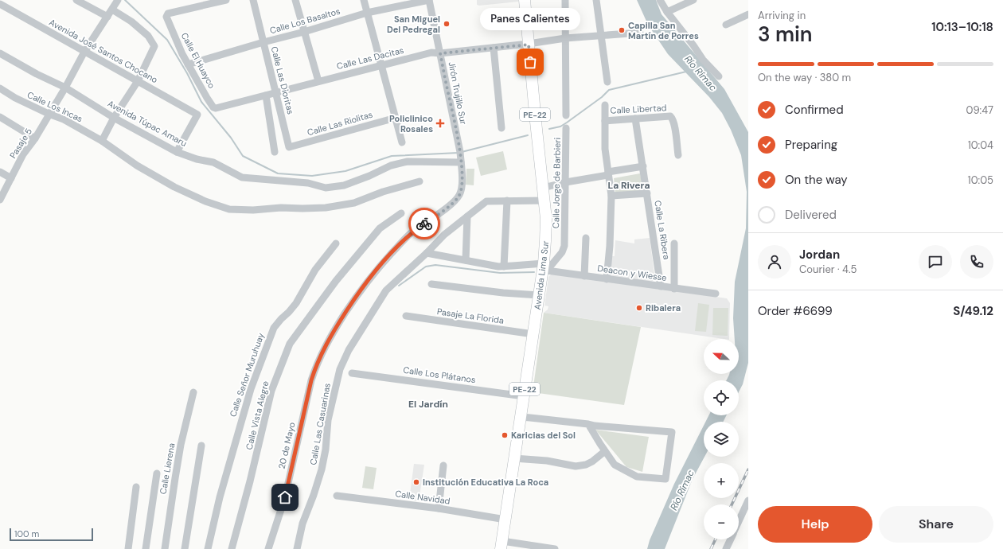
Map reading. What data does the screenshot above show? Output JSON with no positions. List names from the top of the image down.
{
  "streets": {
    "highway": ["PE-22", "Avenida Lima Sur"],
    "street": [
      "Calle Los Basaltos",
      "Avenida José Santos Chocano",
      "Calle Las Dacitas",
      "Calle El Huayco",
      "Calle Las Dioritas",
      "Jirón Trujillo Sur",
      "Calle Los Incas",
      "Calle Libertad",
      "Avenida Túpac Amaru",
      "Calle Las Riolitas",
      "Pasaje 5",
      "Calle Jorge de Barbieri",
      "Calle La Ribera",
      "Deacon y Wiesse",
      "Pasaje La Florida",
      "Calle Señor Muruhuay",
      "Calle Los Plátanos",
      "Calle Vista Alegre",
      "Calle Las Casuarinas",
      "20 de Mayo",
      "Calle Lierena",
      "Calle Navidad"
    ]
  },
  "crossings": [
    ["Calle Los Basaltos", "Calle El Huayco"],
    ["Calle Los Basaltos", "Calle Las Dioritas"],
    ["Calle Los Basaltos", "Jirón Trujillo Sur"],
    ["Avenida José Santos Chocano", "Avenida Túpac Amaru"],
    ["Avenida José Santos Chocano", "Pasaje 5"],
    ["Calle Las Dacitas", "Calle El Huayco"],
    ["Calle Las Dacitas", "Calle Las Dioritas"],
    ["Calle Las Dacitas", "Jirón Trujillo Sur"],
    ["Calle Las Dacitas", "Avenida Lima Sur"],
    ["Calle Las Dioritas", "Calle Las Riolitas"],
    ["Jirón Trujillo Sur", "Avenida Túpac Amaru"],
    ["Jirón Trujillo Sur", "20 de Mayo"],
    ["Calle Los Incas", "Pasaje 5"],
    ["Calle Libertad", "Calle La Ribera"],
    ["Avenida Túpac Amaru", "Pasaje 5"],
    ["Avenida Túpac Amaru", "20 de Mayo"],
    ["Calle Jorge de Barbieri", "Deacon y Wiesse"],
    ["Calle Jorge de Barbieri", "Avenida Lima Sur"],
    ["Calle La Ribera", "Deacon y Wiesse"],
    ["Deacon y Wiesse", "Avenida Lima Sur"],
    ["Avenida Lima Sur", "Pasaje La Florida"],
    ["Avenida Lima Sur", "Calle Los Plátanos"],
    ["Avenida Lima Sur", "Calle Las Casuarinas"],
    ["Avenida Lima Sur", "Calle Navidad"]
  ],
  "districts": ["La Rivera", "El Jardín"],
  "water": ["Río Rímac"],
  "places": {
    "other": [
      "San Miguel Del Pedregal",
      "Capilla San Martín de Porres",
      "Panes Calientes",
      "Ribalera",
      "Karicias del Sol",
      "Institución Educativa La Roca"
    ],
    "health": ["Policlinico Rosales"]
  },
  "scale_bar": "100 m",
  "north": "left",
  "page": {
    "heading": ["3 min", "Arriving in", "10:13–10:18"],
    "panel": [
      "Jordan",
      "Courier · 4.5",
      "Order #6699",
      "S/49.12"
    ],
    "bubble": "Panes Calientes",
    "bar": "On the way · 380 m",
    "list": [
      ["Confirmed", "09:47"],
      ["Preparing", "10:04"],
      ["On the way", "10:05"],
      "Delivered"
    ],
    "map_buttons": ["+", "−"],
    "buttons": ["Help", "Share"],
    "scale": "100 m"
  }
}
